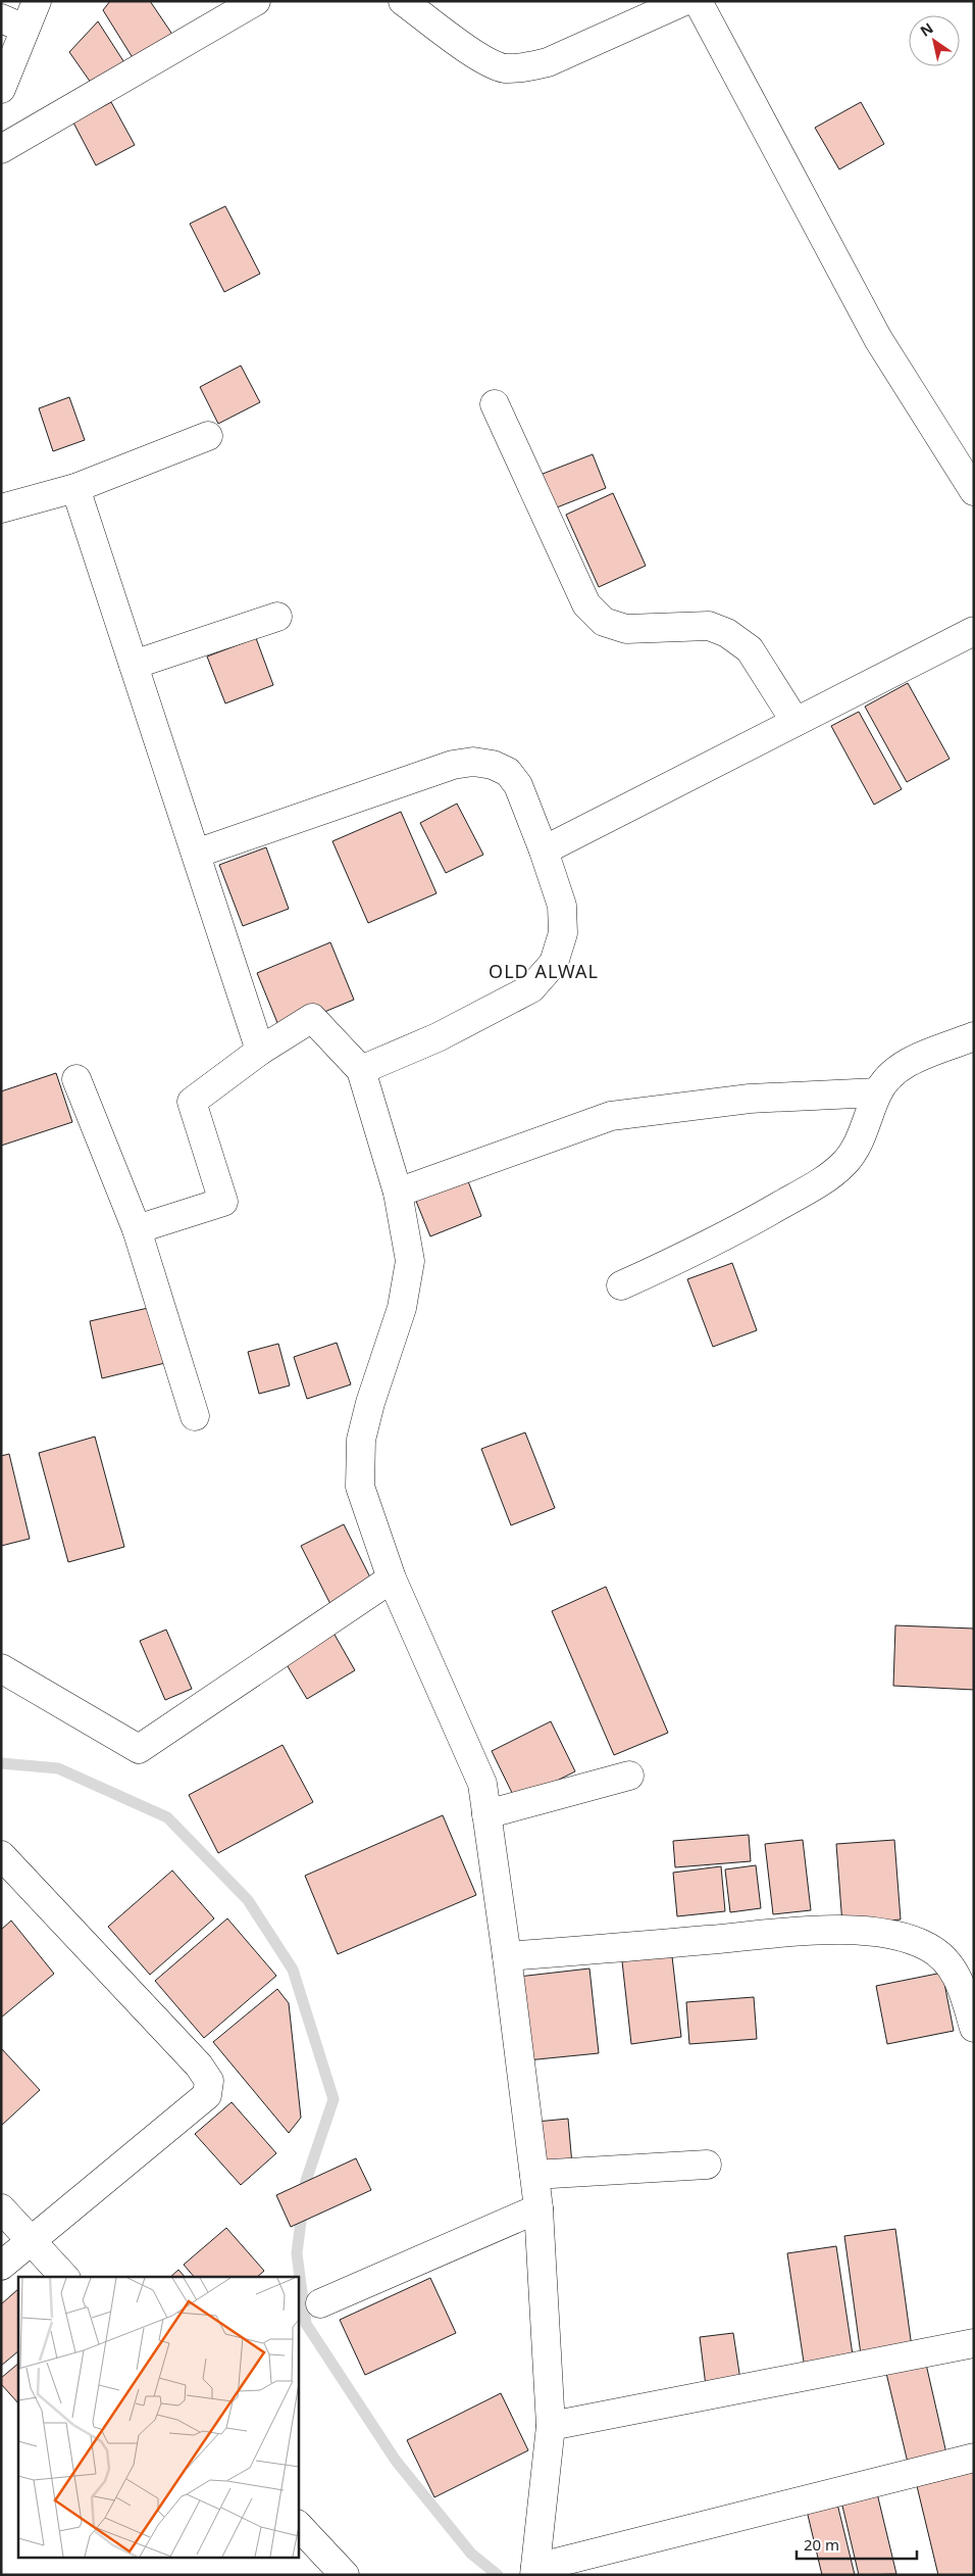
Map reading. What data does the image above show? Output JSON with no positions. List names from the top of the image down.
{
  "districts": ["OLD ALWAL"],
  "scale_bar": "20 m",
  "north": "top left"
}
